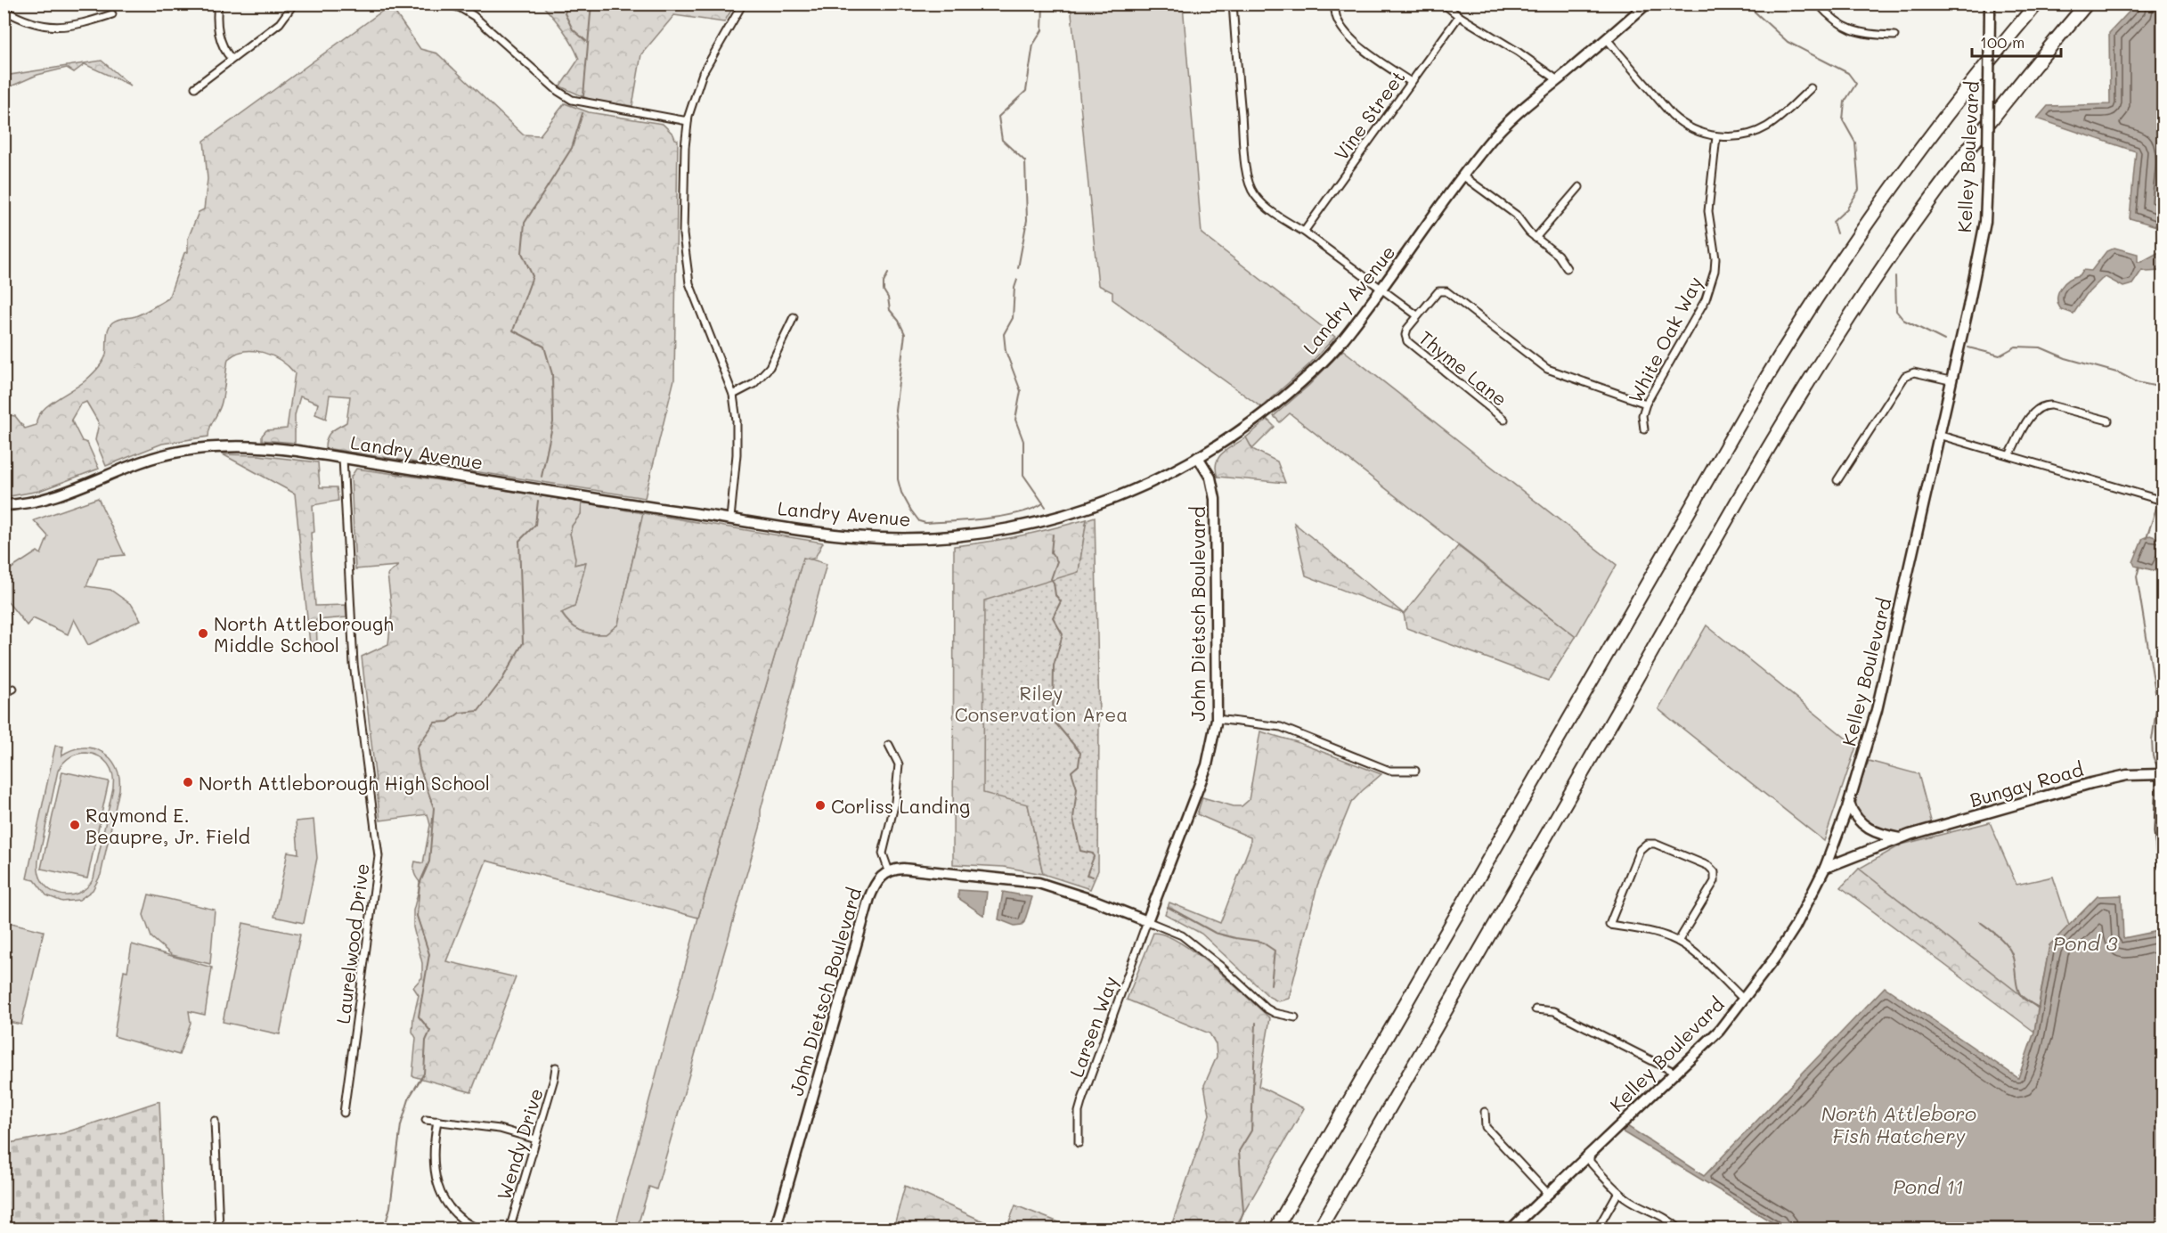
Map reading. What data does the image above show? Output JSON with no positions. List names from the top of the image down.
{
  "streets": {
    "street": [
      "Vine Street",
      "Kelley Boulevard",
      "Landry Avenue",
      "White Oak Way",
      "Thyme Lane",
      "John Dietsch Boulevard",
      "Bungay Road",
      "Laurelwood Drive",
      "Larsen Way",
      "Wendy Drive"
    ]
  },
  "crossings": [
    ["Kelley Boulevard", "Bungay Road"],
    ["Landry Avenue", "John Dietsch Boulevard"],
    ["Landry Avenue", "Laurelwood Drive"],
    ["John Dietsch Boulevard", "Larsen Way"]
  ],
  "water": ["Pond 3", "North Attleboro Fish Hatchery", "Pond 11"],
  "parks": ["Riley Conservation Area"],
  "places": [
    "North Attleborough Middle School",
    "North Attleborough High School",
    "Corliss Landing",
    "Raymond E. Beaupre, Jr. Field"
  ],
  "scale_bar": "100 m"
}
